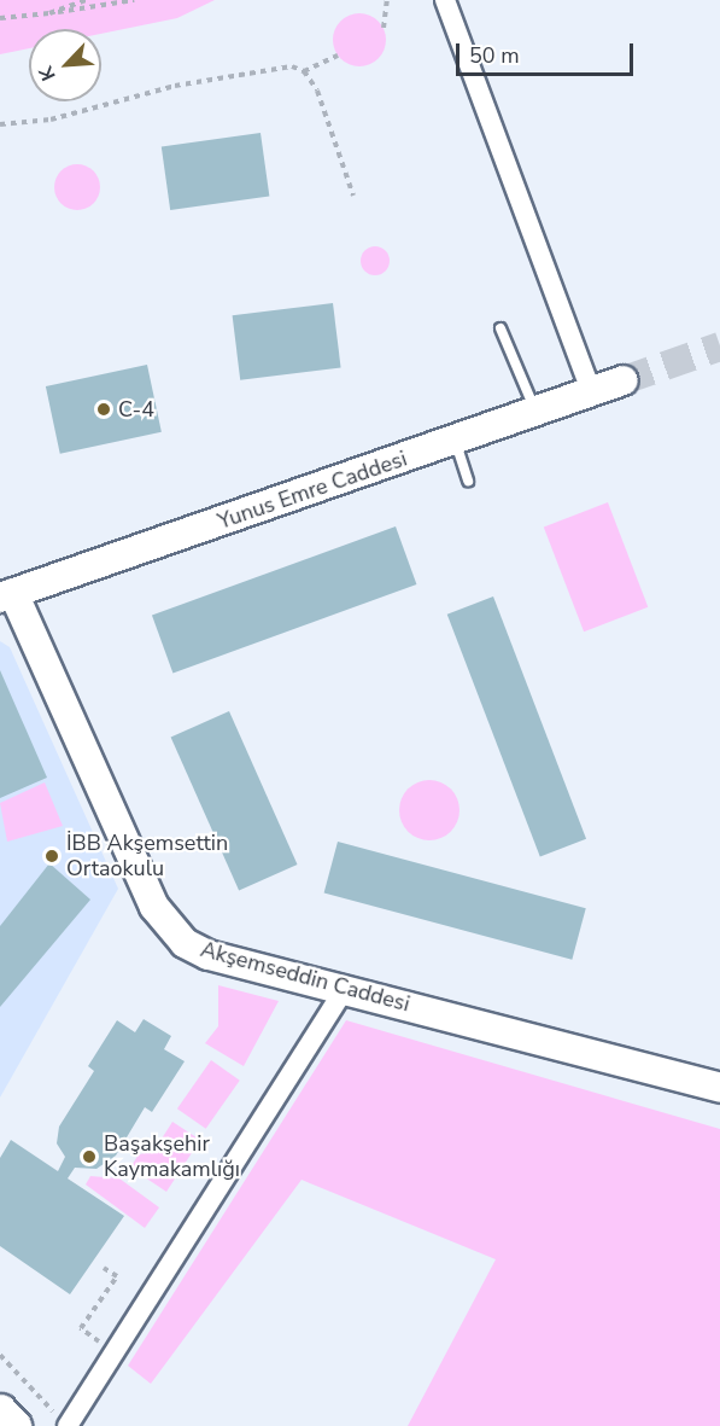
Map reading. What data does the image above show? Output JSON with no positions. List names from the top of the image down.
{
  "streets": {
    "street": ["Yunus Emre Caddesi", "Akşemseddin Caddesi"]
  },
  "crossings": [
    ["Yunus Emre Caddesi", "Akşemseddin Caddesi"]
  ],
  "places": ["C-4", "İBB Akşemsettin Ortaokulu", "Başakşehir Kaymakamlığı"],
  "scale_bar": "50 m",
  "north": "bottom left"
}
